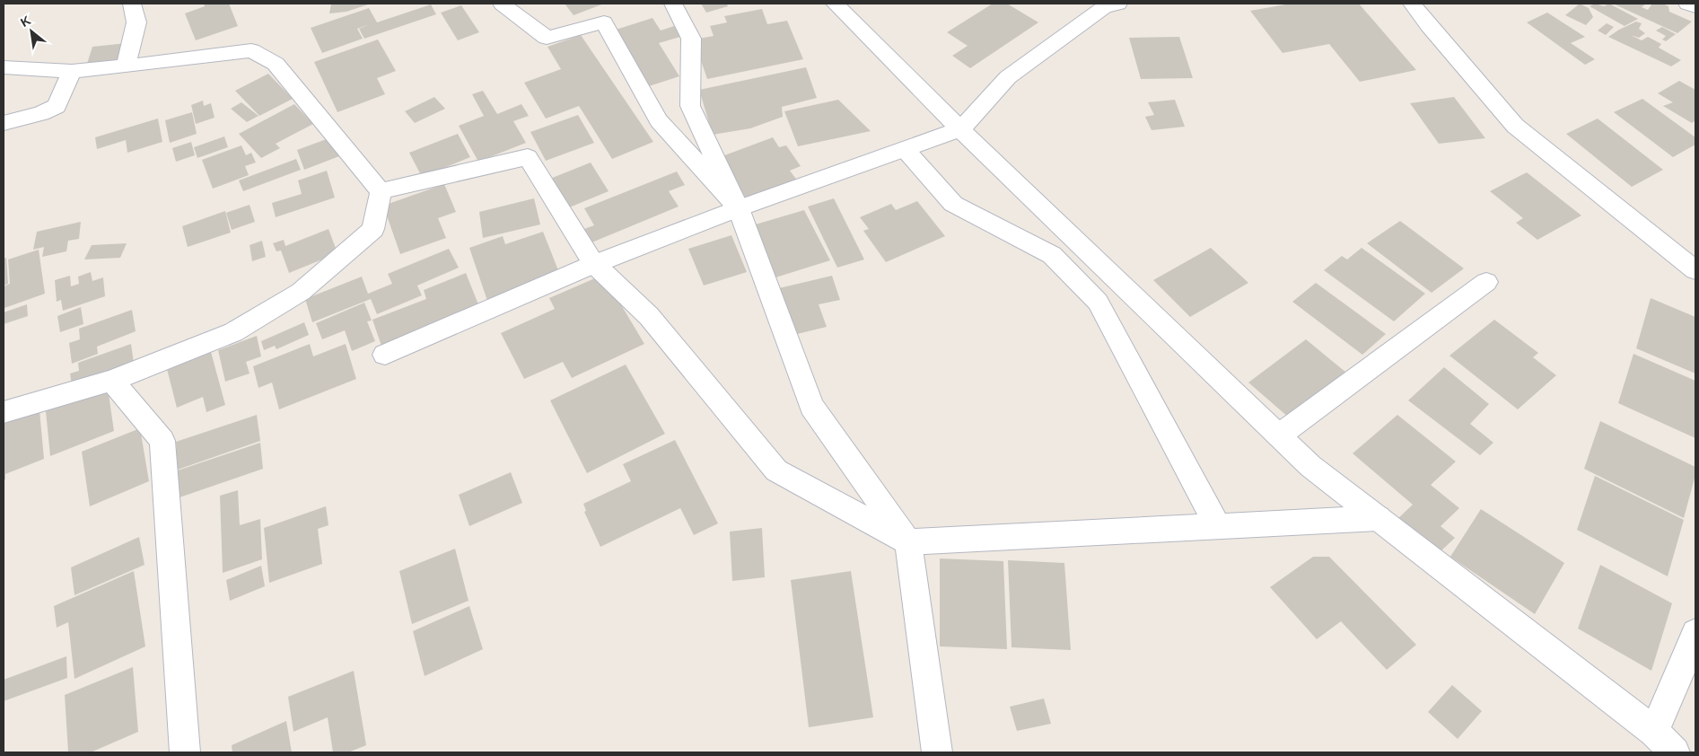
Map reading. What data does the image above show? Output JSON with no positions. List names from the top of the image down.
{
  "north": "top left"
}
